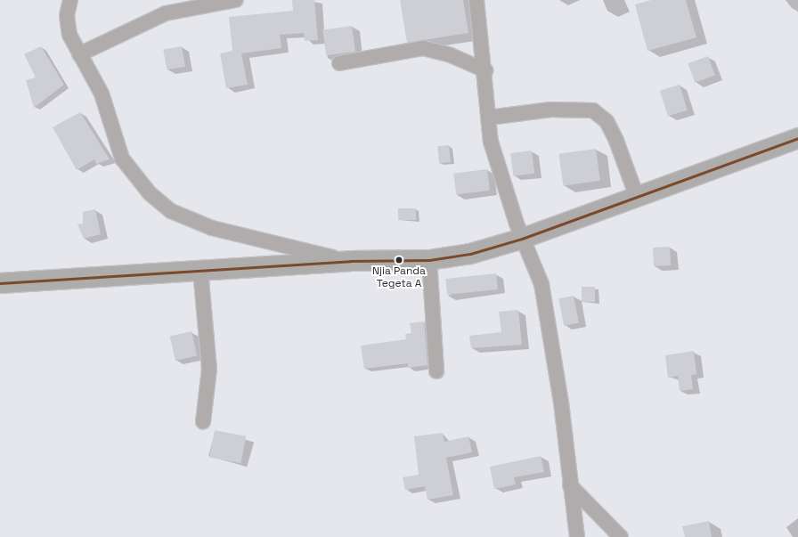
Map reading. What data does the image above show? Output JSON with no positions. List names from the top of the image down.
{
  "places": ["Njia Panda Tegeta A"]
}
